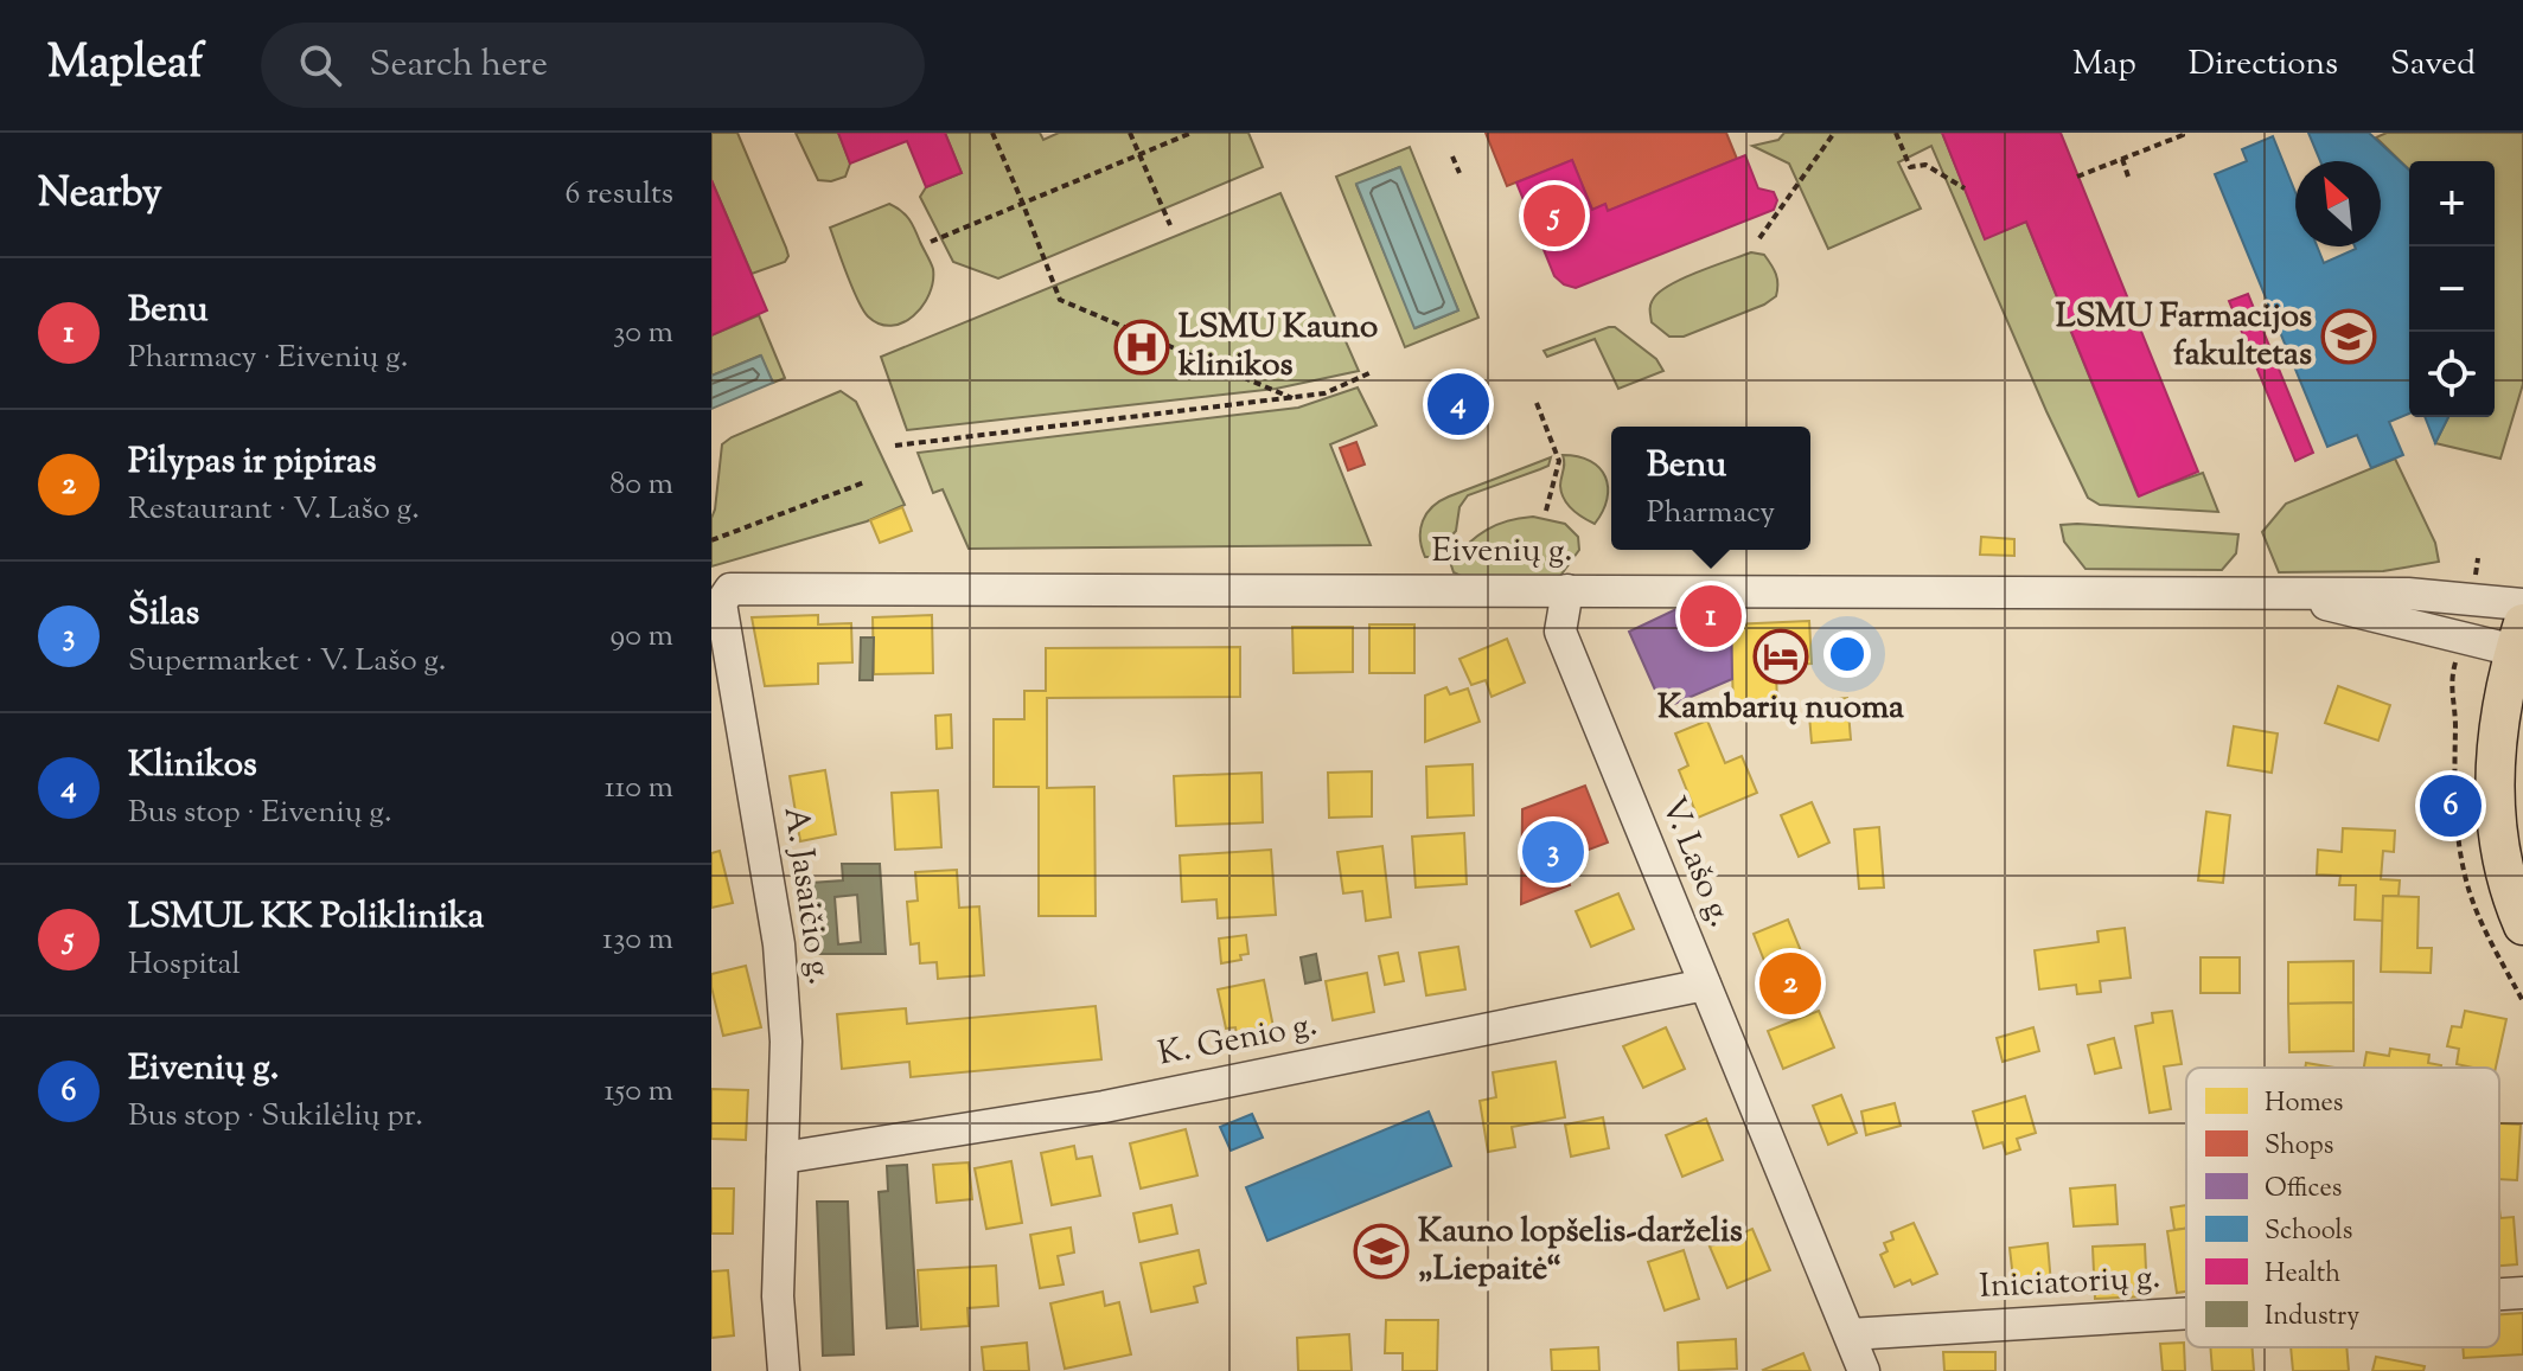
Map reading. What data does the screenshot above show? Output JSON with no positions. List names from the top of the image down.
{
  "streets": {
    "street": [
      "Eivenių g.",
      "V. Lašo g.",
      "A. Jasaičio g.",
      "K. Genio g.",
      "Iniciatorių g."
    ]
  },
  "crossings": [
    ["Eivenių g.", "V. Lašo g."],
    ["Eivenių g.", "A. Jasaičio g."],
    ["V. Lašo g.", "K. Genio g."],
    ["V. Lašo g.", "Iniciatorių g."],
    ["A. Jasaičio g.", "K. Genio g."]
  ],
  "places": {
    "school or university": ["LSMU Farmacijos fakultetas", "Kauno lopšelis-darželis „Liepaitė“"],
    "hospital": ["LSMU Kauno klinikos"],
    "hotel": ["Kambarių nuoma"]
  },
  "legend": [
    "Homes",
    "Shops",
    "Offices",
    "Schools",
    "Health",
    "Industry"
  ],
  "north": "top left",
  "page": {
    "header": "Mapleaf",
    "search": "Search here",
    "nav": ["Map", "Directions", "Saved"],
    "heading": ["Nearby", "6 results"],
    "map_buttons": ["+", "−"],
    "pins": [
      "5",
      "4",
      "1",
      "6",
      "3",
      "2"
    ],
    "list": [
      {
        "mark": "1",
        "name": "Benu",
        "note": "Pharmacy · Eivenių g.",
        "value": "30 m"
      },
      {
        "mark": "2",
        "name": "Pilypas ir pipiras",
        "note": "Restaurant · V. Lašo g.",
        "value": "80 m"
      },
      {
        "mark": "3",
        "name": "Šilas",
        "note": "Supermarket · V. Lašo g.",
        "value": "90 m"
      },
      {
        "mark": "4",
        "name": "Klinikos",
        "note": "Bus stop · Eivenių g.",
        "value": "110 m"
      },
      {
        "mark": "5",
        "name": "LSMUL KK Poliklinika",
        "note": "Hospital",
        "value": "130 m"
      },
      {
        "mark": "6",
        "name": "Eivenių g.",
        "note": "Bus stop · Sukilėlių pr.",
        "value": "150 m"
      }
    ],
    "popup": ["Benu", "Pharmacy"]
  }
}
